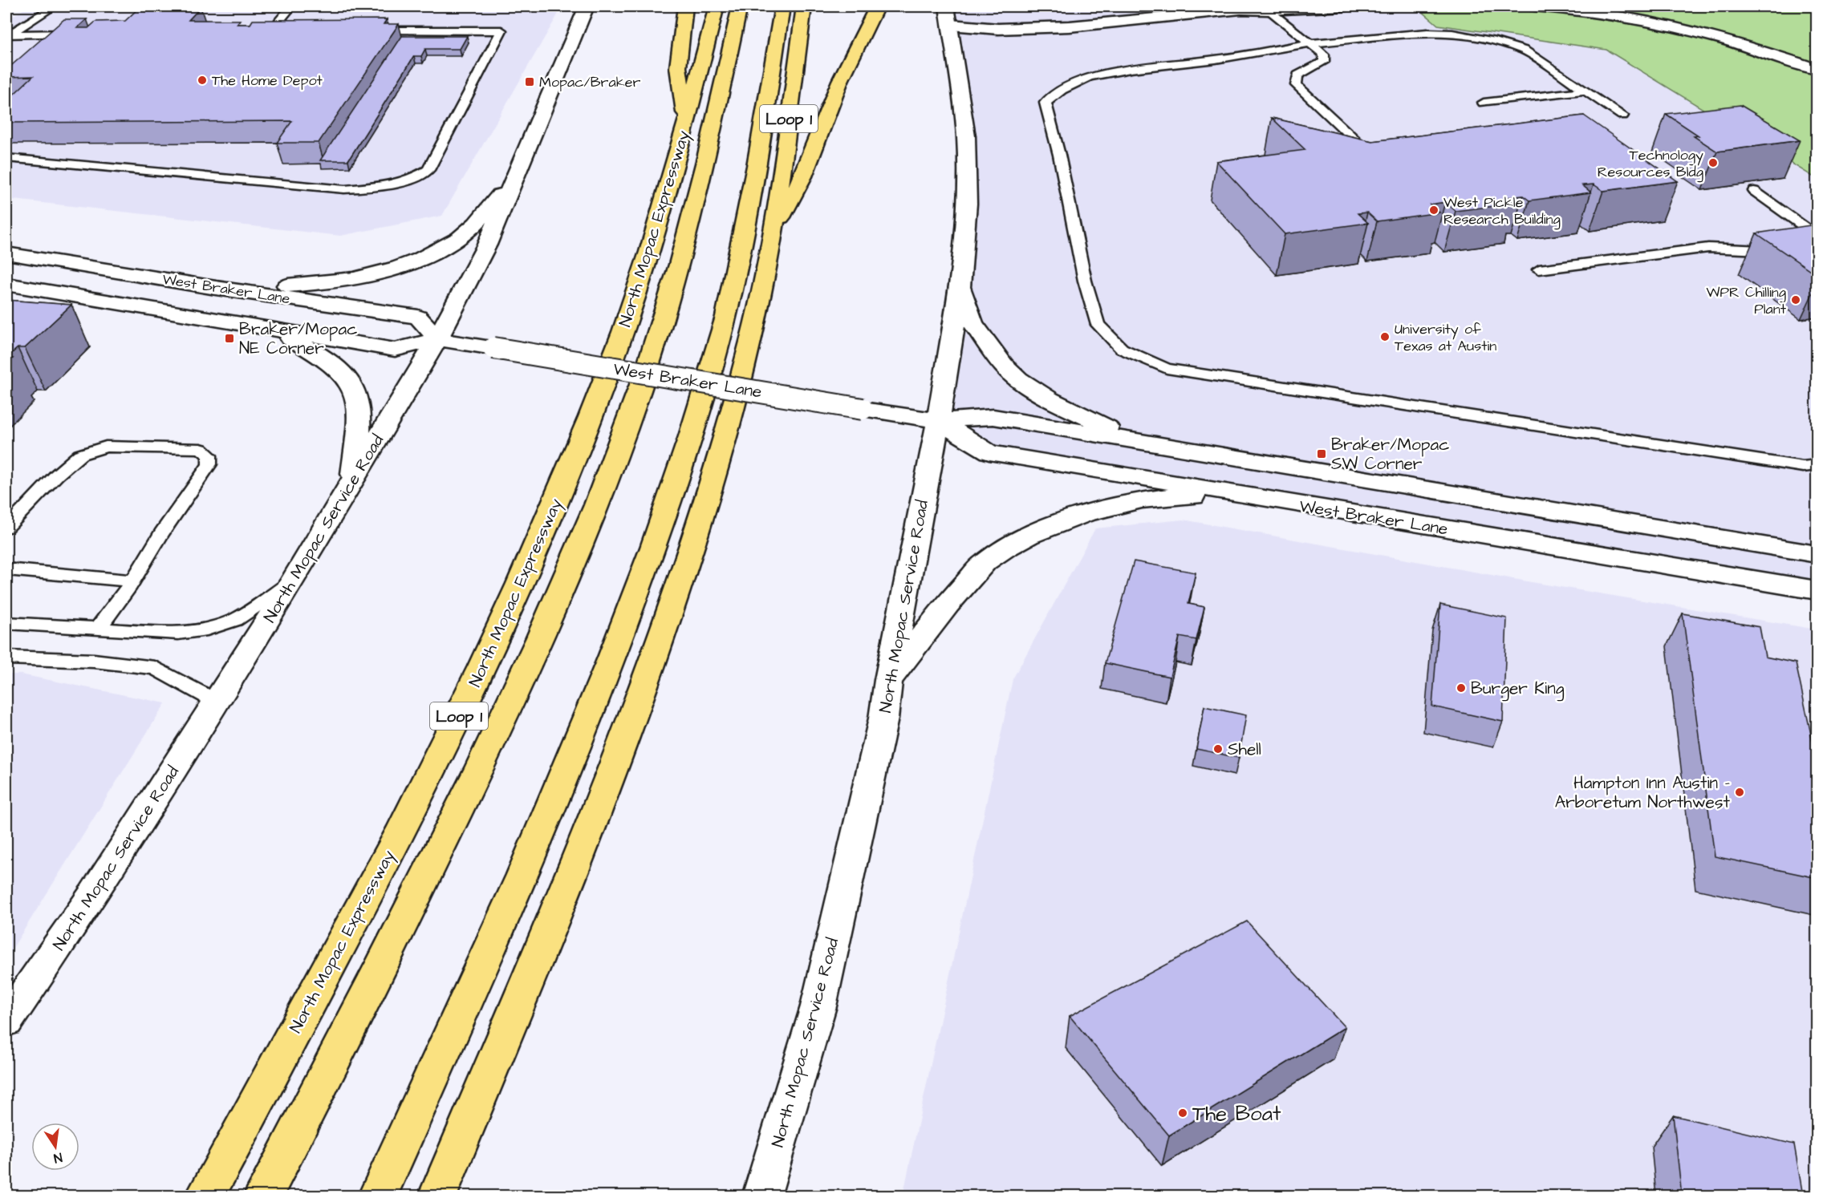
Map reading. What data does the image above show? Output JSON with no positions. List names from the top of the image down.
{
  "streets": {
    "highway": ["Loop 1", "North Mopac Expressway"],
    "main road": ["West Braker Lane", "North Mopac Service Road"]
  },
  "crossings": [
    ["West Braker Lane", "North Mopac Service Road"]
  ],
  "places": {
    "other": [
      "The Home Depot",
      "Technology Resources Bldg",
      "West Pickle Research Building",
      "WPR Chilling Plant",
      "University of Texas at Austin",
      "Burger King",
      "Shell",
      "Hampton Inn Austin - Arboretum Northwest",
      "The Boat"
    ],
    "transit": ["Mopac/Braker", "Braker/Mopac NE Corner", "Braker/Mopac SW Corner"]
  },
  "north": "bottom"
}
